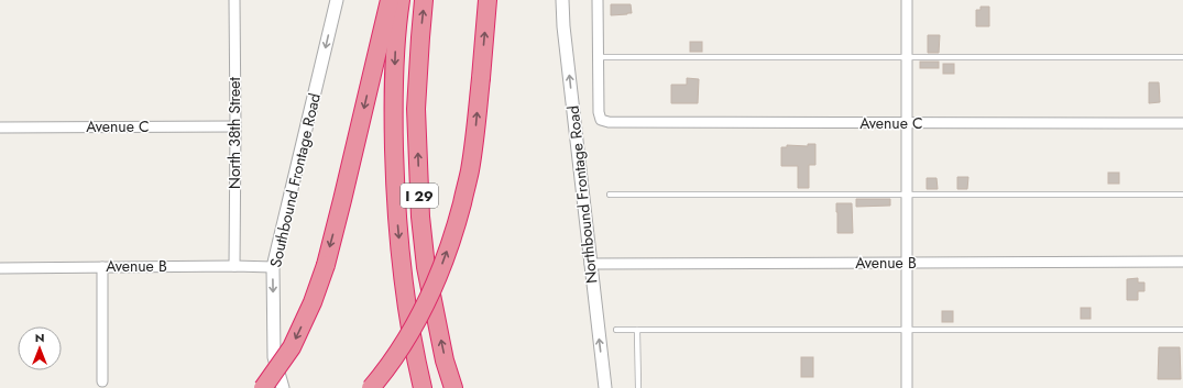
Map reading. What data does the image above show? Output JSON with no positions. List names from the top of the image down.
{
  "streets": {
    "highway": ["I 29"],
    "street": [
      "Avenue C",
      "North 38th Street",
      "Southbound Frontage Road",
      "Northbound Frontage Road",
      "Avenue B"
    ]
  },
  "crossings": [
    ["Avenue C", "North 38th Street"],
    ["North 38th Street", "Avenue B"],
    ["Southbound Frontage Road", "Avenue B"],
    ["Northbound Frontage Road", "Avenue B"]
  ],
  "one_way": ["Southbound Frontage Road", "Northbound Frontage Road"],
  "north": "top"
}
